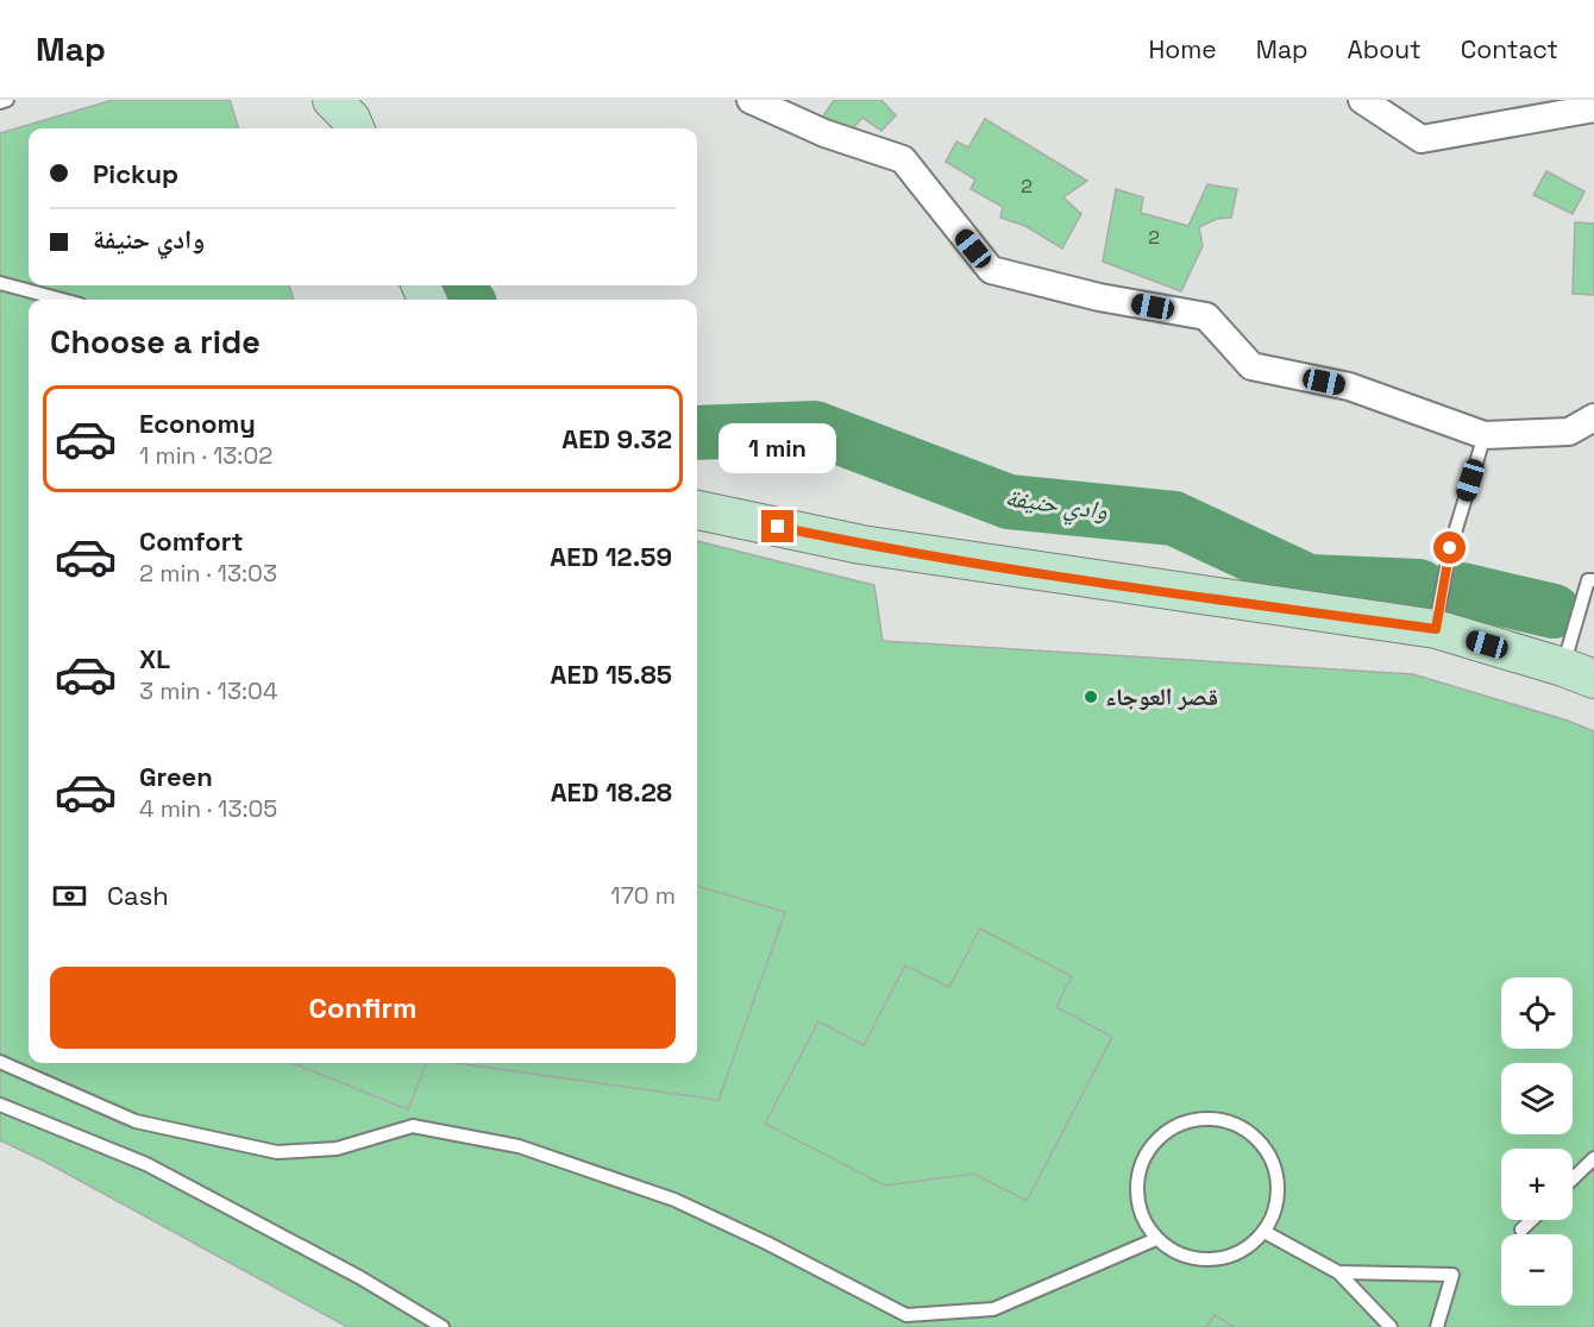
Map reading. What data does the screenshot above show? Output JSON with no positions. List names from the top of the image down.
{
  "water": ["وادي حنيفة"],
  "places": ["قصر العوجاء"],
  "house_numbers": ["2", "2"],
  "page": {
    "header": "Map",
    "nav": [
      "Home",
      "Map",
      "About",
      "Contact"
    ],
    "banner": ["Pickup", "وادي حنيفة"],
    "heading": "Choose a ride",
    "list": [
      {
        "name": "Economy",
        "note": "1 min · 13:02",
        "value": "AED 9.32"
      },
      {
        "name": "Comfort",
        "note": "2 min · 13:03",
        "value": "AED 12.59"
      },
      {
        "name": "XL",
        "note": "3 min · 13:04",
        "value": "AED 15.85"
      },
      {
        "name": "Green",
        "note": "4 min · 13:05",
        "value": "AED 18.28"
      }
    ],
    "bubble": "1 min",
    "pay": ["Cash", "170 m"],
    "buttons": "Confirm",
    "map_buttons": ["+", "−"]
  }
}
